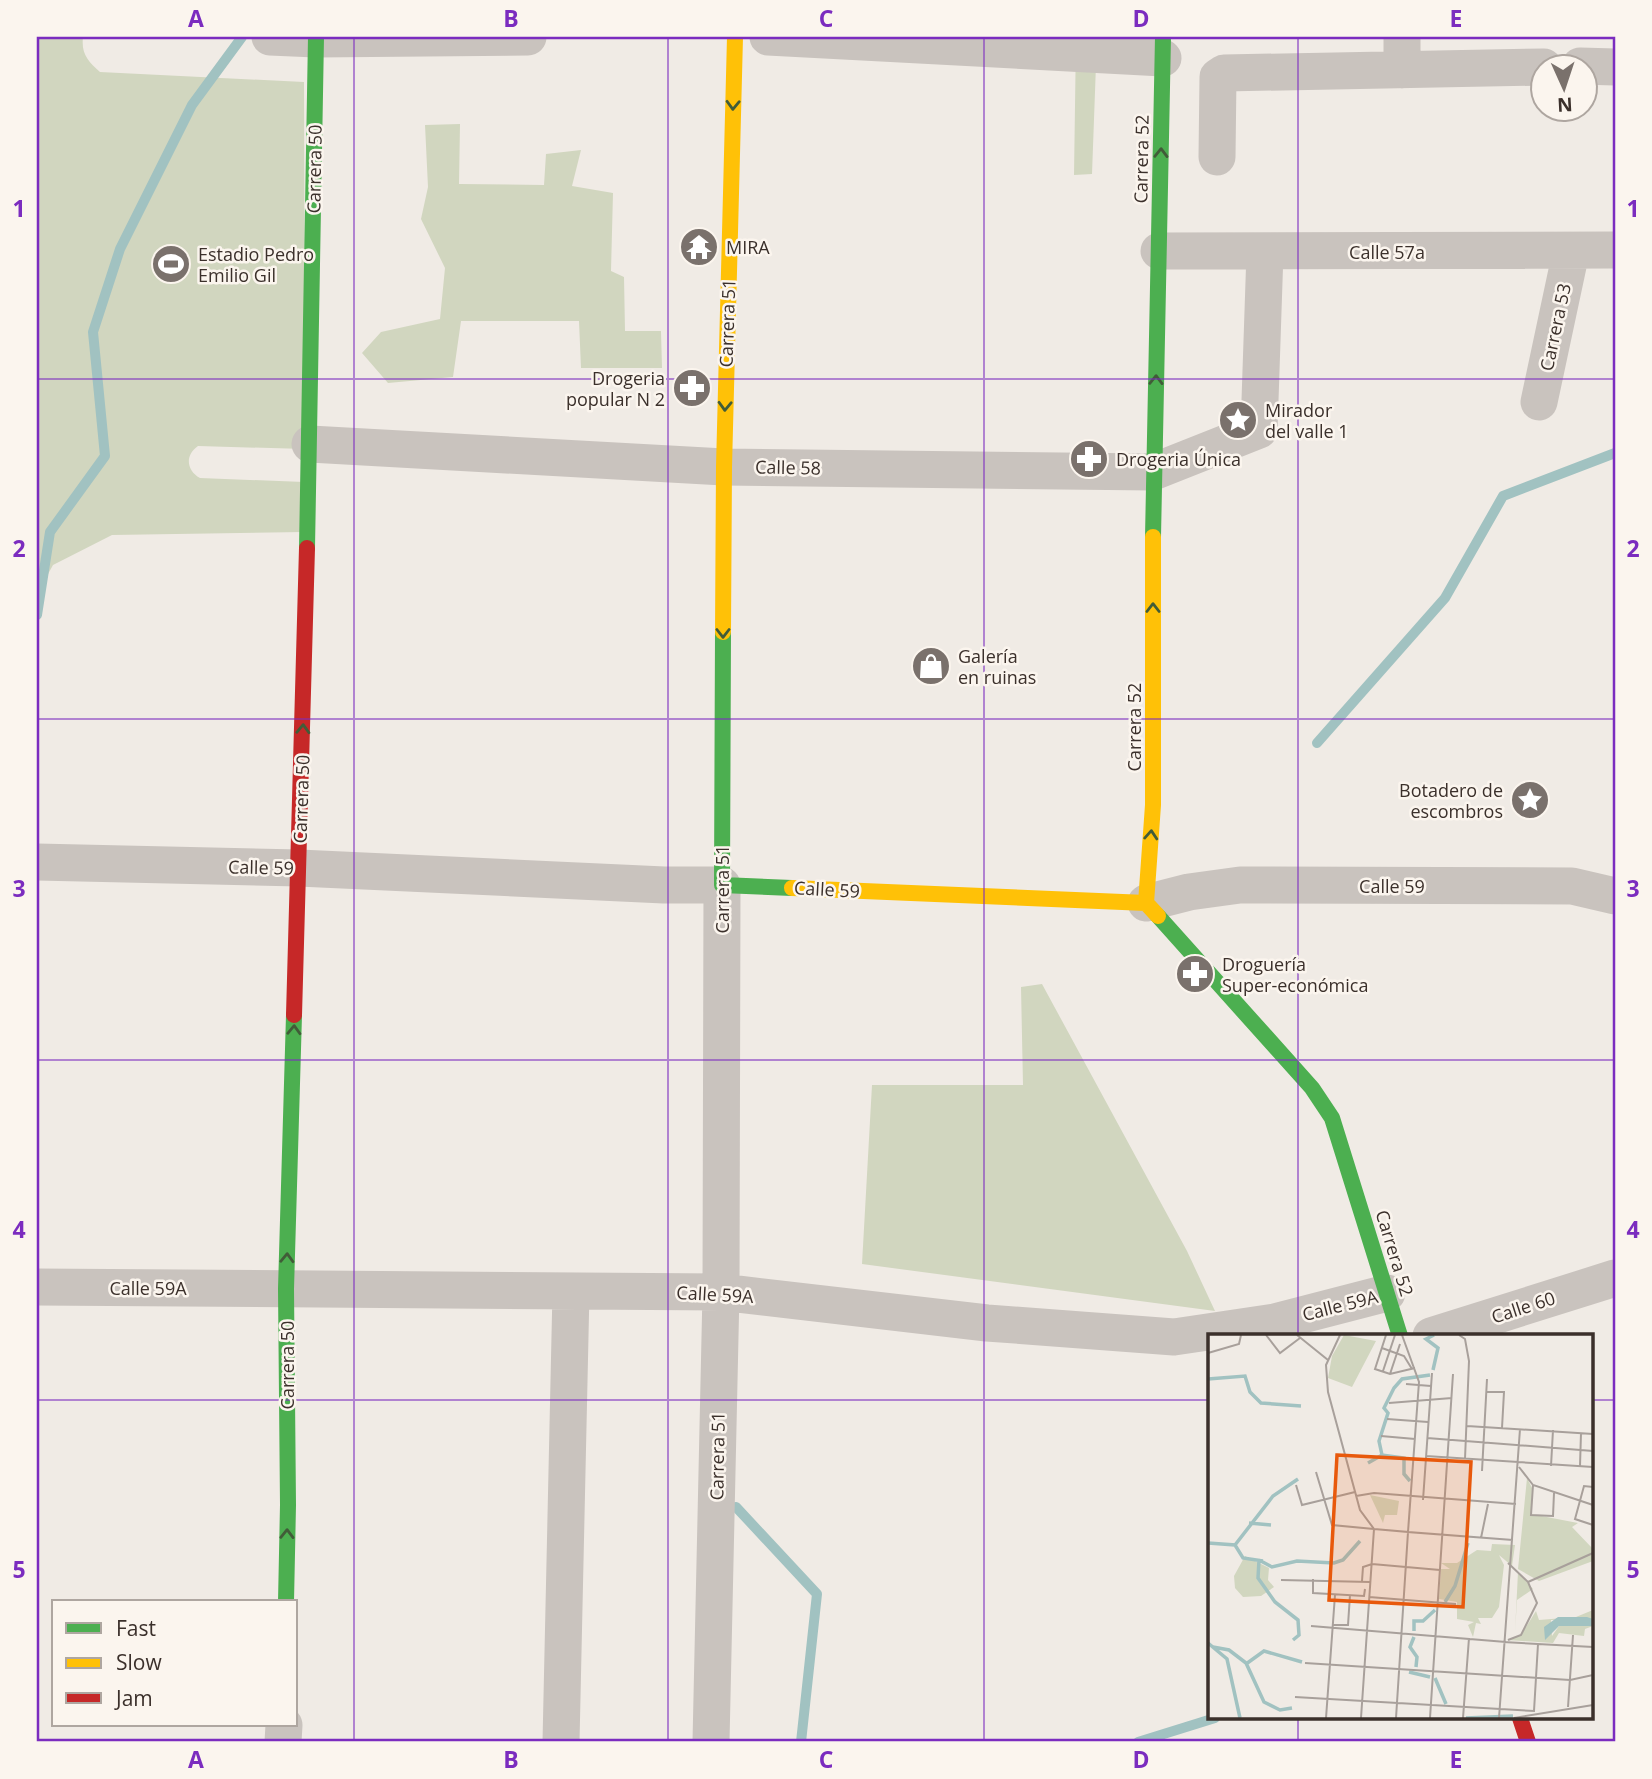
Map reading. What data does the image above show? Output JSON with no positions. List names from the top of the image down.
{
  "streets": {
    "main road": [
      "Carrera 52",
      "Carrera 50",
      "Carrera 51",
      "Calle 59"
    ],
    "street": [
      "Calle 57a",
      "Carrera 53",
      "Calle 58",
      "Calle 59A",
      "Calle 60"
    ]
  },
  "crossings": [
    ["Carrera 52", "Calle 57a"],
    ["Carrera 52", "Calle 58"],
    ["Carrera 52", "Calle 59"],
    ["Carrera 52", "Calle 59A"],
    ["Carrera 50", "Calle 58"],
    ["Carrera 50", "Calle 59"],
    ["Carrera 50", "Calle 59A"],
    ["Calle 57a", "Carrera 53"],
    ["Calle 57a", "Calle 58"],
    ["Carrera 51", "Calle 58"],
    ["Carrera 51", "Calle 59"],
    ["Carrera 51", "Calle 59A"]
  ],
  "one_way": ["Carrera 52", "Carrera 50", "Carrera 51"],
  "places": {
    "temple": ["MIRA"],
    "sports": ["Estadio Pedro Emilio Gil"],
    "pharmacy": ["Drogeria popular N 2", "Drogeria Única", "Droguería Super-económica"],
    "place": ["Mirador del valle 1", "Botadero de escombros"],
    "shop": ["Galería en ruinas"]
  },
  "legend": ["Fast", "Slow", "Jam"],
  "north": "bottom",
  "grid": {
    "columns": [
      "A",
      "B",
      "C",
      "D",
      "E"
    ],
    "rows": [
      "1",
      "2",
      "3",
      "4",
      "5"
    ]
  }
}
